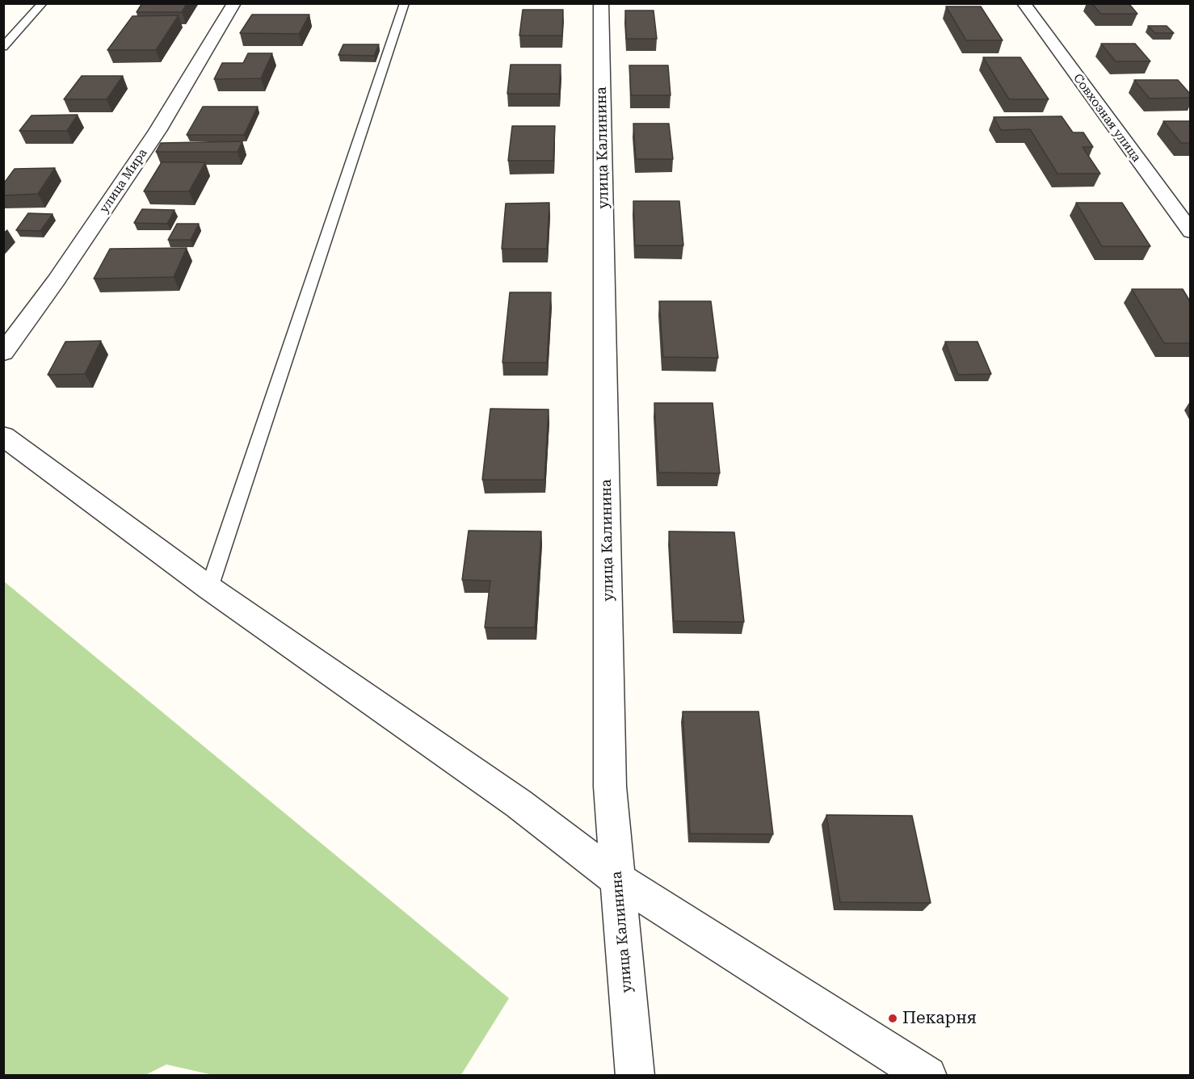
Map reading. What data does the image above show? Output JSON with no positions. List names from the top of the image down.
{
  "streets": {
    "street": ["Совхозная улица", "улица Калинина", "улица Мира"]
  },
  "places": ["Пекарня"]
}
